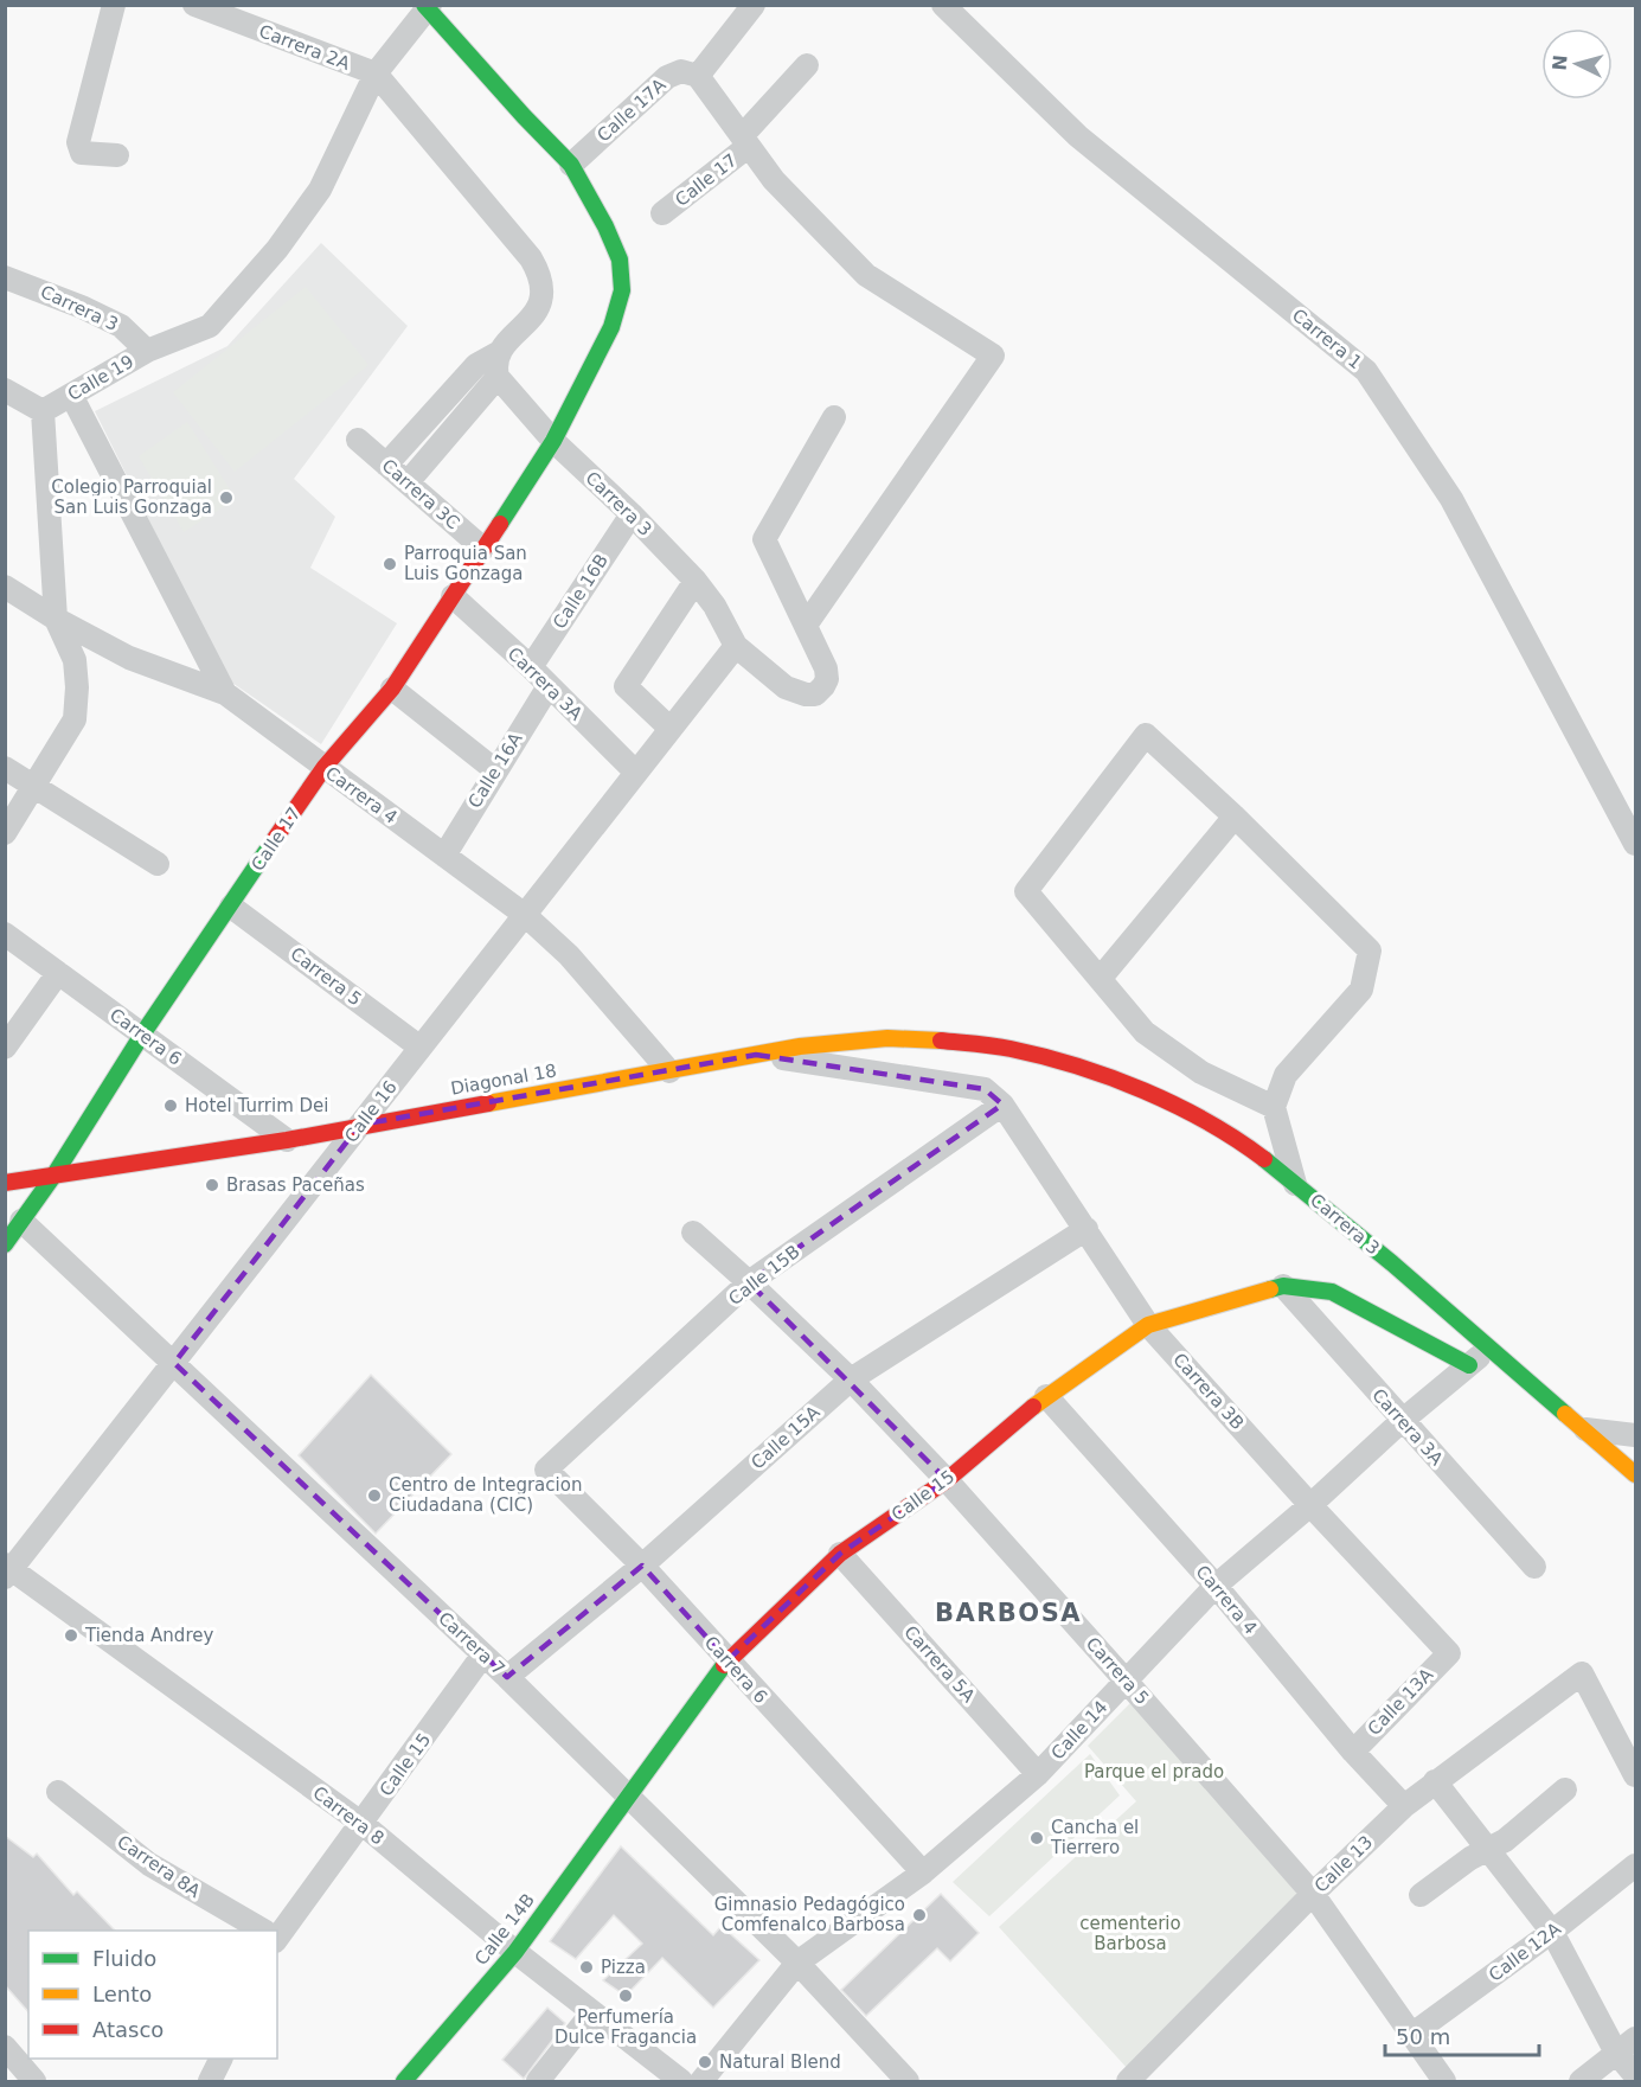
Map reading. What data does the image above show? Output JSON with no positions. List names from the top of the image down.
{
  "streets": {
    "street": [
      "Carrera 2A",
      "Calle 17A",
      "Calle 17",
      "Carrera 3",
      "Carrera 1",
      "Calle 19",
      "Carrera 3C",
      "Calle 16B",
      "Carrera 3A",
      "Calle 16A",
      "Carrera 4",
      "Carrera 5",
      "Carrera 6",
      "Diagonal 18",
      "Calle 16",
      "Calle 15B",
      "Carrera 3B",
      "Calle 15A",
      "Calle 15",
      "Carrera 7",
      "Carrera 5A",
      "Calle 13A",
      "Calle 14",
      "Carrera 8",
      "Calle 13",
      "Carrera 8A",
      "Calle 14B",
      "Calle 12A"
    ]
  },
  "crossings": [
    ["Carrera 2A", "Calle 19"],
    ["Calle 17A", "Calle 17"],
    ["Calle 17", "Carrera 3"],
    ["Calle 17", "Calle 19"],
    ["Calle 17", "Carrera 3C"],
    ["Calle 17", "Carrera 3A"],
    ["Calle 17", "Carrera 4"],
    ["Calle 17", "Carrera 5"],
    ["Calle 17", "Carrera 6"],
    ["Calle 17", "Diagonal 18"],
    ["Calle 17", "Carrera 7"],
    ["Carrera 3", "Calle 19"],
    ["Carrera 3", "Calle 16B"],
    ["Carrera 3", "Diagonal 18"],
    ["Carrera 3", "Calle 16"],
    ["Carrera 3", "Calle 14"],
    ["Calle 16B", "Carrera 3A"],
    ["Carrera 3A", "Calle 16A"],
    ["Carrera 3A", "Calle 16"],
    ["Carrera 3A", "Calle 15"],
    ["Carrera 3A", "Calle 14"],
    ["Calle 16A", "Carrera 4"],
    ["Carrera 4", "Diagonal 18"],
    ["Carrera 4", "Calle 16"],
    ["Carrera 4", "Calle 15"],
    ["Carrera 4", "Calle 13A"],
    ["Carrera 4", "Calle 14"],
    ["Carrera 4", "Calle 13"],
    ["Carrera 5", "Calle 16"],
    ["Carrera 5", "Calle 15B"],
    ["Carrera 5", "Calle 15A"],
    ["Carrera 5", "Calle 15"],
    ["Carrera 5", "Calle 14"],
    ["Carrera 5", "Calle 13"],
    ["Carrera 5", "Calle 12A"],
    ["Carrera 6", "Diagonal 18"],
    ["Carrera 6", "Calle 15B"],
    ["Carrera 6", "Calle 15A"],
    ["Carrera 6", "Calle 15"],
    ["Carrera 6", "Calle 14"],
    ["Diagonal 18", "Calle 16"],
    ["Calle 16", "Carrera 7"],
    ["Calle 16", "Carrera 8"],
    ["Calle 15B", "Carrera 3B"],
    ["Carrera 3B", "Calle 15A"],
    ["Carrera 3B", "Calle 15"],
    ["Carrera 3B", "Calle 13A"],
    ["Carrera 3B", "Calle 14"],
    ["Calle 15A", "Carrera 7"],
    ["Calle 15", "Carrera 7"],
    ["Calle 15", "Carrera 5A"],
    ["Calle 15", "Carrera 8"],
    ["Calle 15", "Calle 14B"],
    ["Carrera 7", "Calle 14"],
    ["Carrera 7", "Calle 14B"],
    ["Carrera 5A", "Calle 14"],
    ["Carrera 8", "Calle 14B"]
  ],
  "districts": ["BARBOSA"],
  "parks": ["Parque el prado", "cementerio Barbosa"],
  "places": [
    "Colegio Parroquial San Luis Gonzaga",
    "Parroquia San Luis Gonzaga",
    "Hotel Turrim Dei",
    "Brasas Paceñas",
    "Centro de Integracion Ciudadana (CIC)",
    "Tienda Andrey",
    "Cancha el Tierrero",
    "Gimnasio Pedagógico Comfenalco Barbosa",
    "Pizza",
    "Perfumería Dulce Fragancia",
    "Natural Blend"
  ],
  "legend": ["Fluido", "Lento", "Atasco"],
  "scale_bar": "50 m",
  "north": "left"
}
